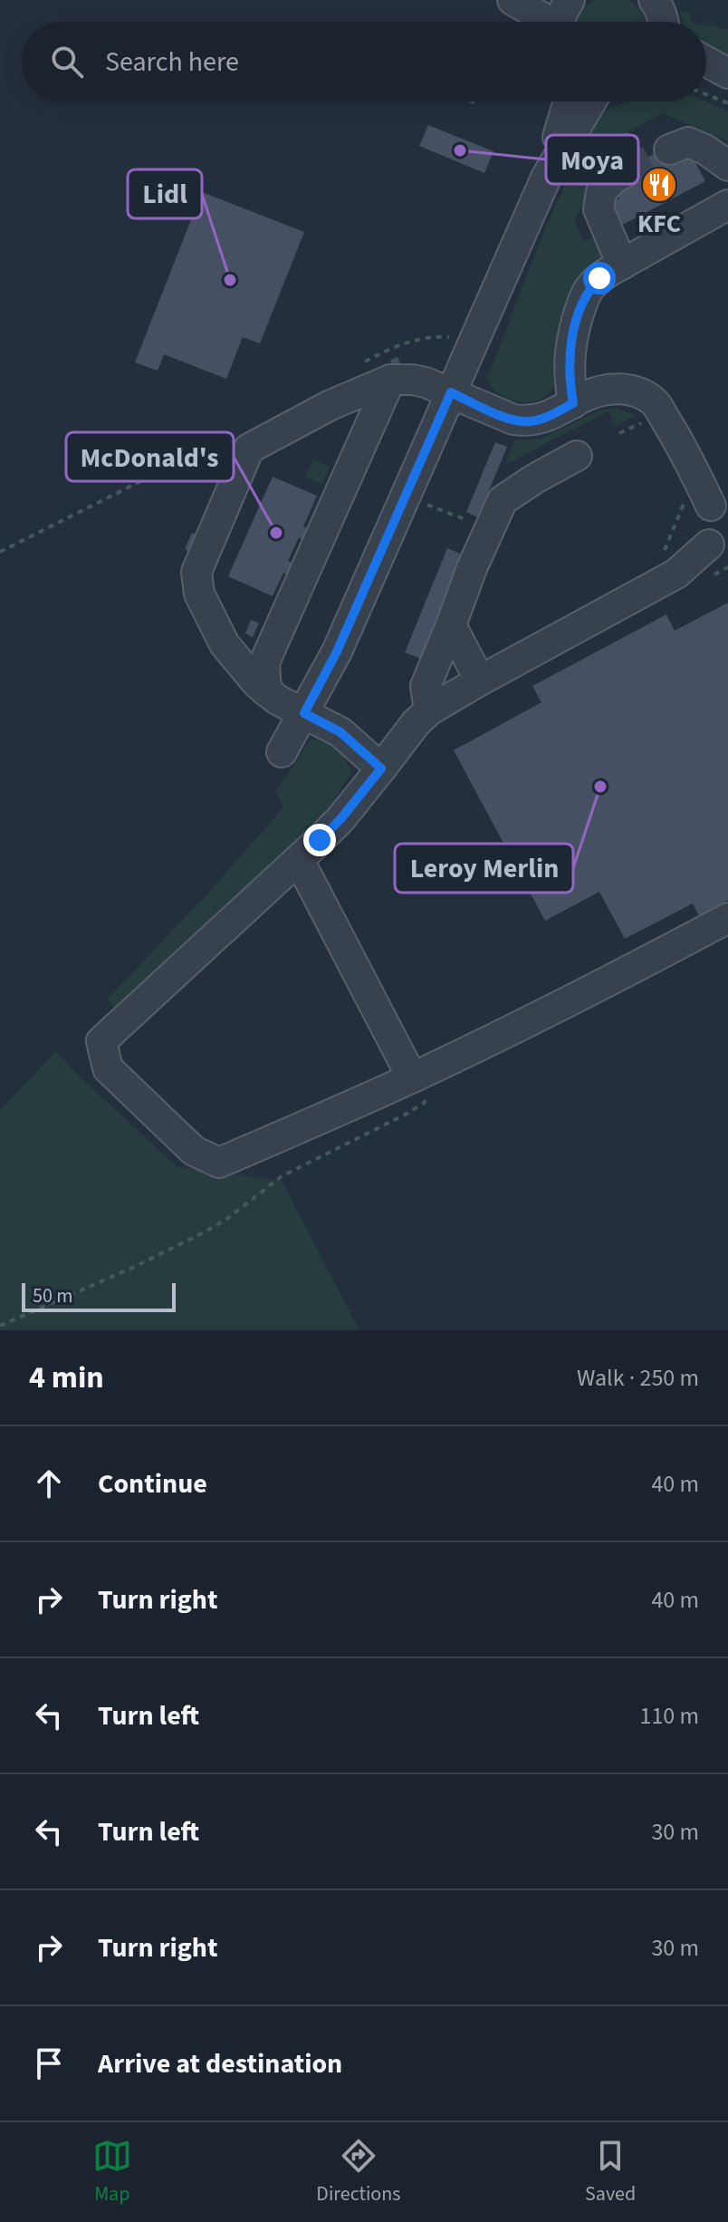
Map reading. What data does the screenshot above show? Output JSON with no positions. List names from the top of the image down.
{
  "places": {
    "other": [
      "Moya",
      "Lidl",
      "McDonald's",
      "Leroy Merlin"
    ],
    "restaurant": ["KFC"]
  },
  "scale_bar": "50 m",
  "page": {
    "search": "Search here",
    "scale": "50 m",
    "heading": ["4 min", "Walk · 250 m"],
    "list": [
      ["Continue", "40 m"],
      ["Turn right", "40 m"],
      ["Turn left", "110 m"],
      ["Turn left", "30 m"],
      ["Turn right", "30 m"],
      "Arrive at destination"
    ],
    "nav": ["Map", "Directions", "Saved"]
  }
}
